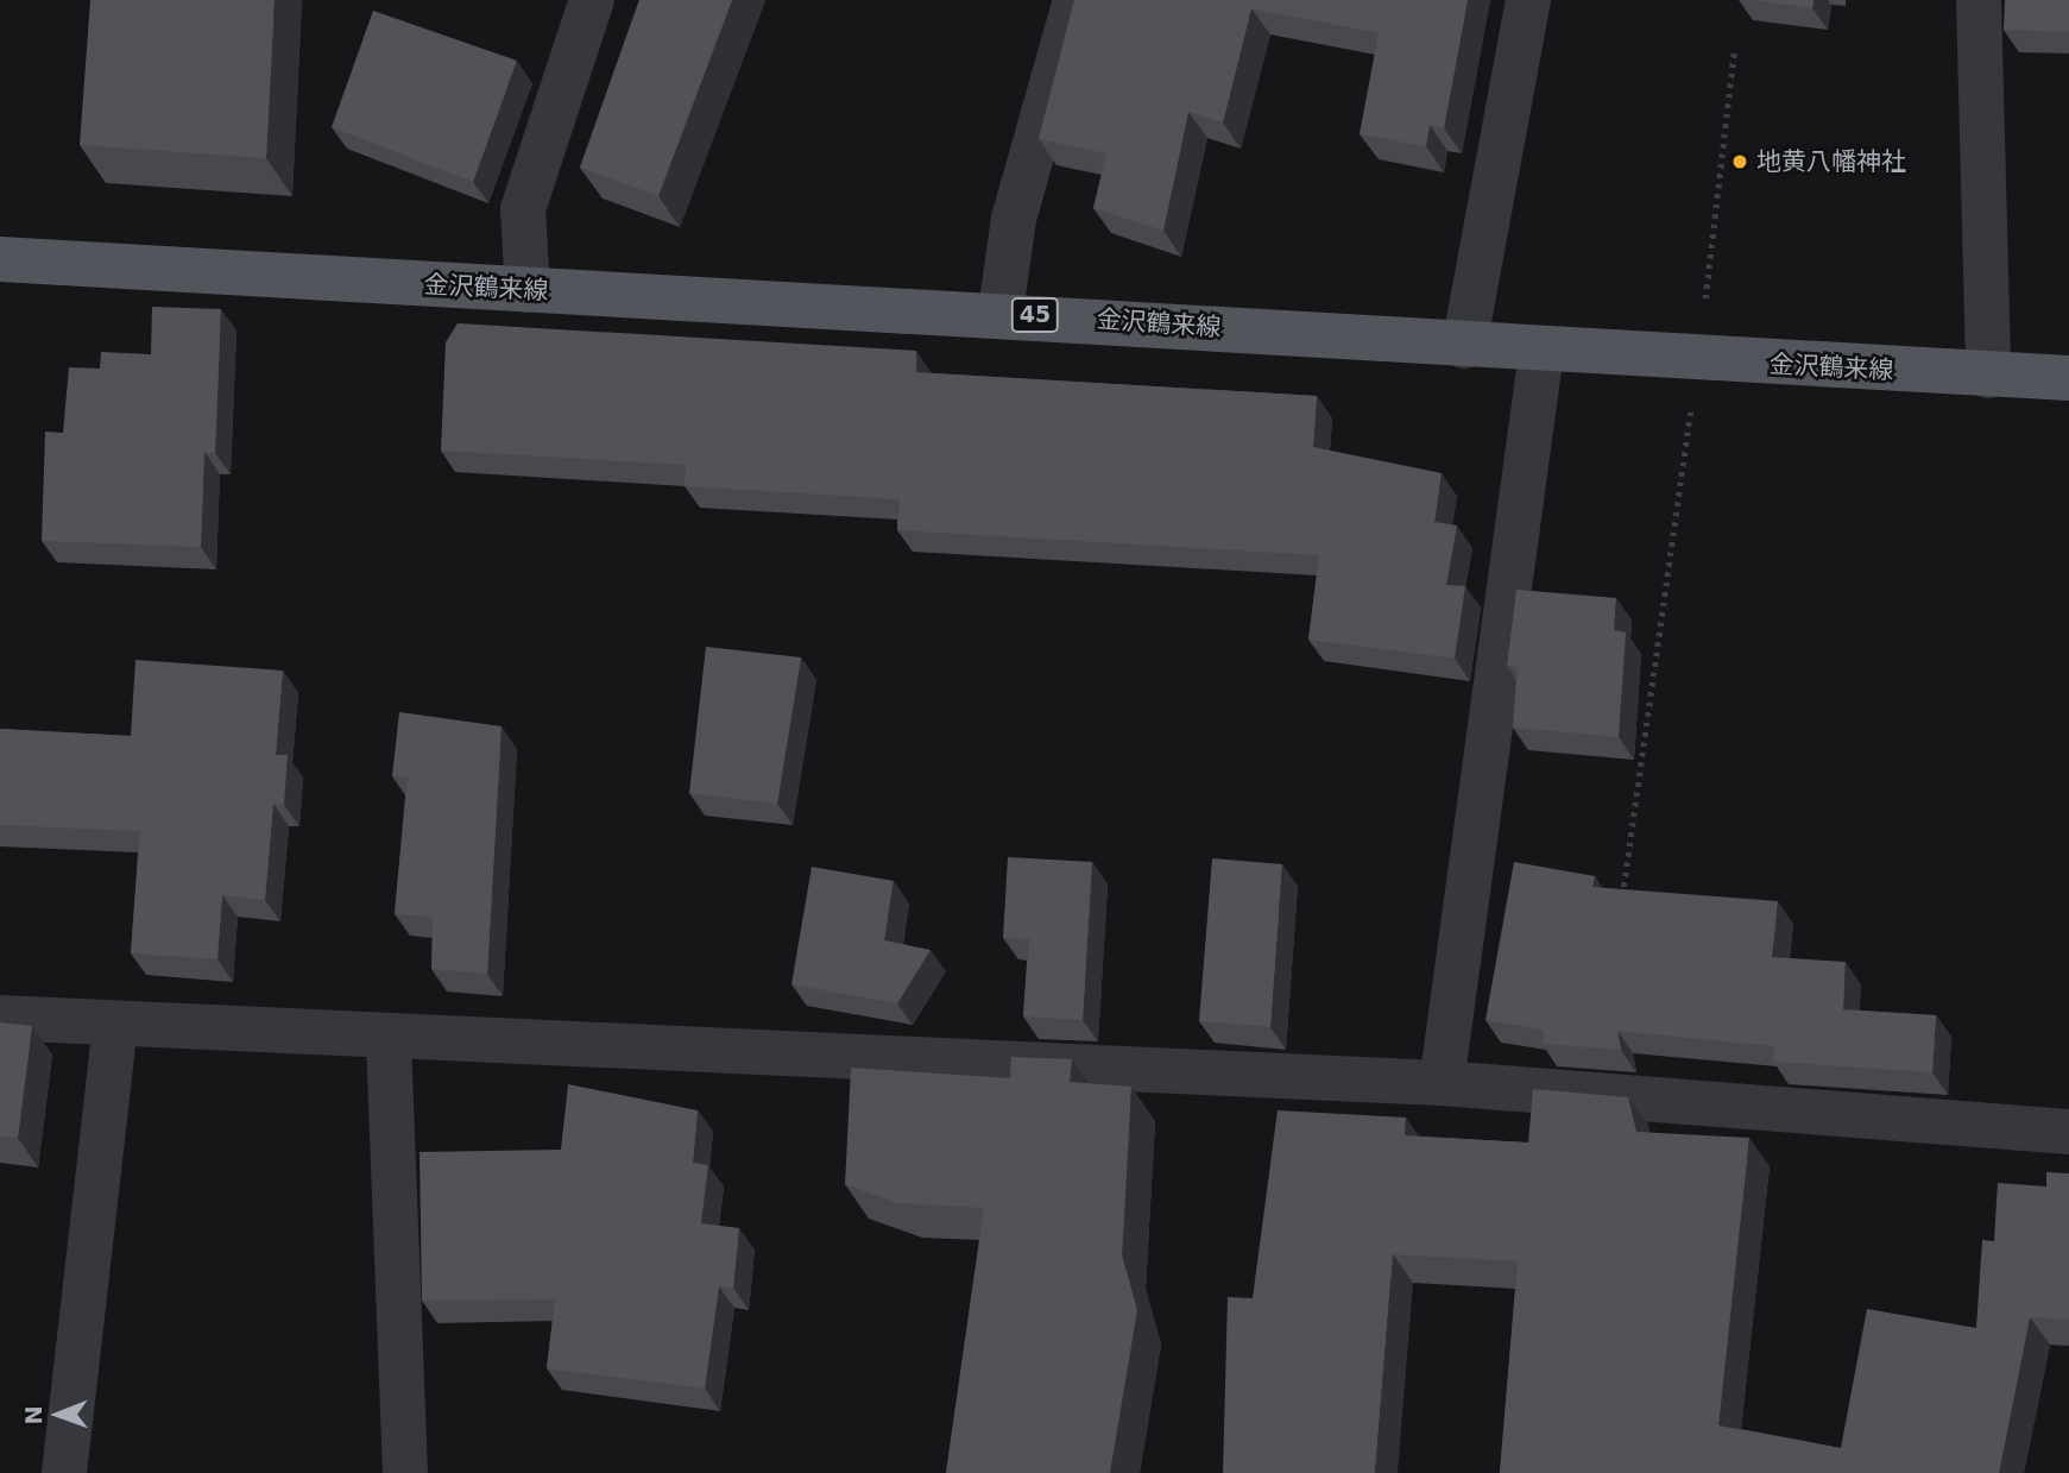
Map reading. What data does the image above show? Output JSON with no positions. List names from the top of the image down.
{
  "streets": {
    "main road": ["金沢鶴来線", "45"]
  },
  "places": ["地黄八幡神社"],
  "north": "left"
}
